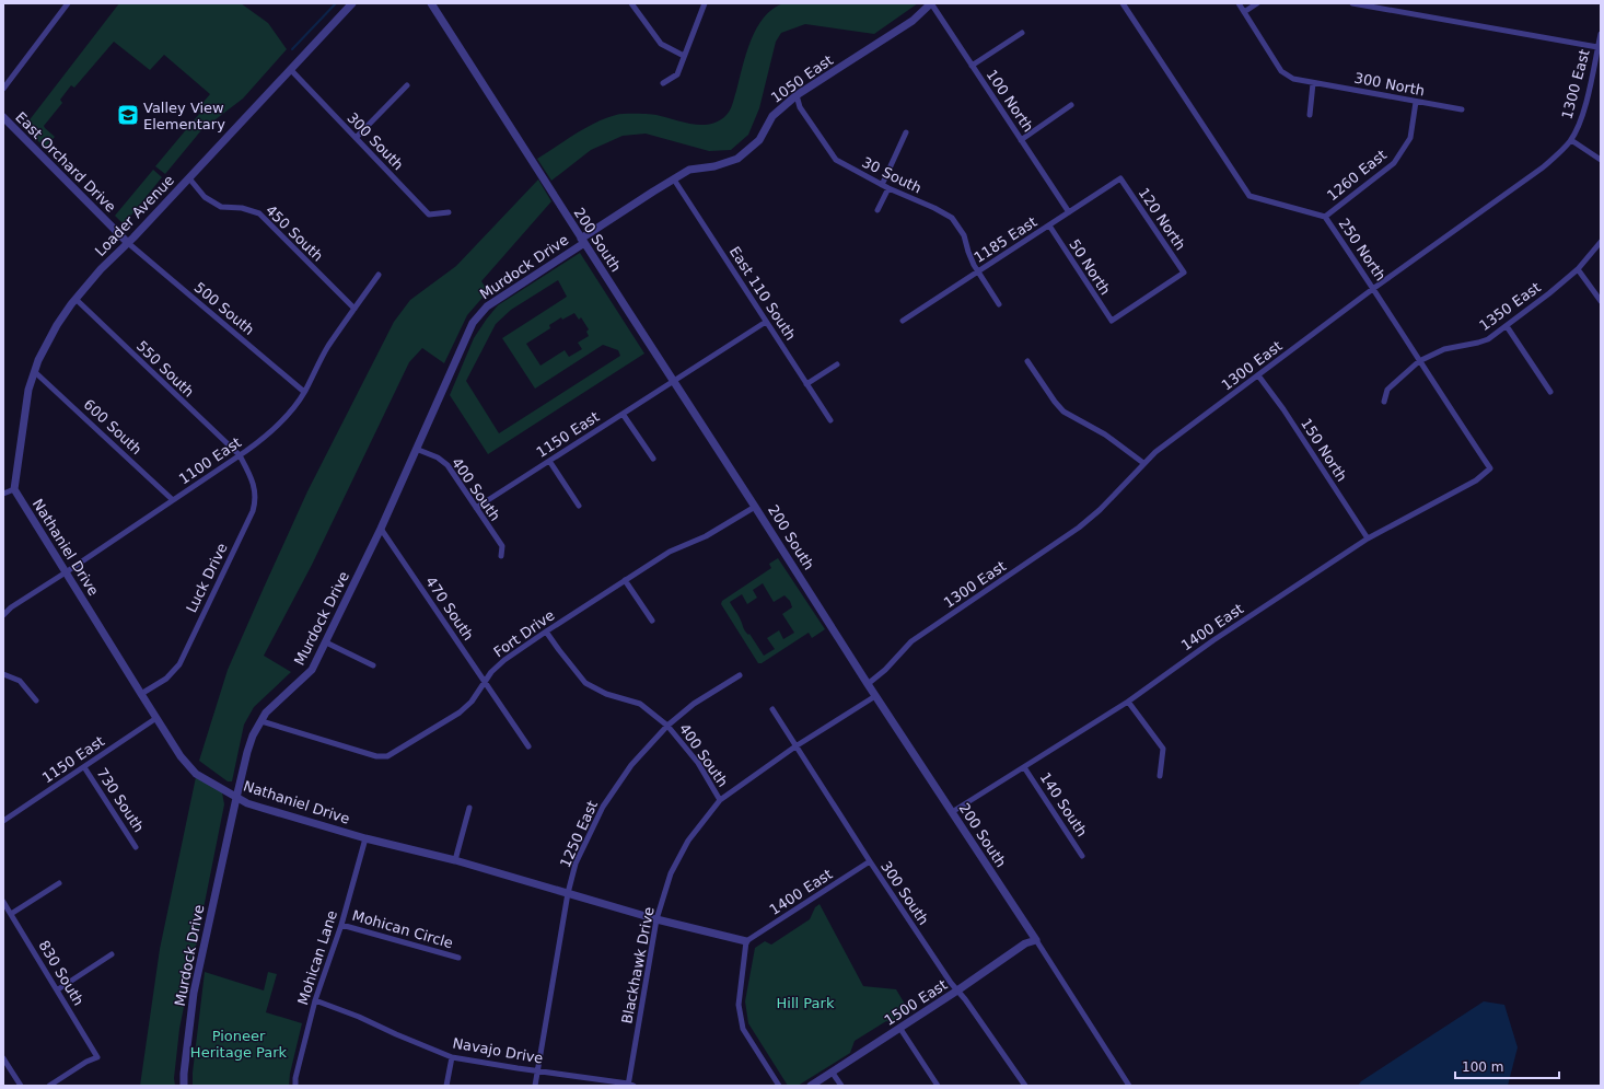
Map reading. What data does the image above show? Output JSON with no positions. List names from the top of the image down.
{
  "streets": {
    "street": [
      "1050 East",
      "300 North",
      "1300 East",
      "100 North",
      "300 South",
      "East Orchard Drive",
      "30 South",
      "1260 East",
      "Loader Avenue",
      "120 North",
      "450 South",
      "200 South",
      "1185 East",
      "250 North",
      "Murdock Drive",
      "50 North",
      "East 110 South",
      "1350 East",
      "500 South",
      "550 South",
      "600 South",
      "1150 East",
      "150 North",
      "1100 East",
      "400 South",
      "Nathaniel Drive",
      "Luck Drive",
      "470 South",
      "1400 East",
      "Fort Drive",
      "730 South",
      "140 South",
      "1250 East",
      "Mohican Circle",
      "Mohican Lane",
      "Blackhawk Drive",
      "830 South",
      "1500 East",
      "Navajo Drive"
    ]
  },
  "crossings": [
    ["1050 East", "100 North"],
    ["1050 East", "30 South"],
    ["1050 East", "200 South"],
    ["1050 East", "Murdock Drive"],
    ["1050 East", "East 110 South"],
    ["300 North", "1260 East"],
    ["1300 East", "200 South"],
    ["1300 East", "250 North"],
    ["1300 East", "150 North"],
    ["100 North", "1185 East"],
    ["300 South", "Loader Avenue"],
    ["300 South", "1400 East"],
    ["300 South", "Blackhawk Drive"],
    ["300 South", "1500 East"],
    ["East Orchard Drive", "Loader Avenue"],
    ["East Orchard Drive", "500 South"],
    ["30 South", "1185 East"],
    ["1260 East", "250 North"],
    ["Loader Avenue", "450 South"],
    ["Loader Avenue", "500 South"],
    ["Loader Avenue", "550 South"],
    ["Loader Avenue", "600 South"],
    ["Loader Avenue", "Nathaniel Drive"],
    ["120 North", "1185 East"],
    ["120 North", "50 North"],
    ["450 South", "1100 East"],
    ["200 South", "Murdock Drive"],
    ["200 South", "1150 East"],
    ["200 South", "1400 East"],
    ["200 South", "Fort Drive"],
    ["200 South", "1500 East"],
    ["1185 East", "50 North"],
    ["250 North", "1350 East"],
    ["250 North", "1400 East"],
    ["Murdock Drive", "400 South"],
    ["Murdock Drive", "Nathaniel Drive"],
    ["Murdock Drive", "470 South"],
    ["Murdock Drive", "Fort Drive"],
    ["East 110 South", "1150 East"],
    ["500 South", "1100 East"],
    ["550 South", "1100 East"],
    ["550 South", "Luck Drive"],
    ["600 South", "1100 East"],
    ["1150 East", "400 South"],
    ["1150 East", "Nathaniel Drive"],
    ["1150 East", "730 South"],
    ["150 North", "1400 East"],
    ["1100 East", "Nathaniel Drive"],
    ["1100 East", "Luck Drive"],
    ["400 South", "Fort Drive"],
    ["400 South", "1250 East"],
    ["400 South", "Blackhawk Drive"],
    ["Nathaniel Drive", "Luck Drive"],
    ["Nathaniel Drive", "1400 East"],
    ["Nathaniel Drive", "1250 East"],
    ["Nathaniel Drive", "Mohican Lane"],
    ["Nathaniel Drive", "Blackhawk Drive"],
    ["470 South", "Fort Drive"],
    ["1400 East", "140 South"],
    ["1250 East", "Navajo Drive"],
    ["Mohican Circle", "Mohican Lane"],
    ["Mohican Lane", "Navajo Drive"],
    ["Blackhawk Drive", "Navajo Drive"]
  ],
  "parks": ["Hill Park", "Pioneer Heritage Park"],
  "places": {
    "school or university": ["Valley View Elementary"]
  },
  "scale_bar": "100 m"
}
